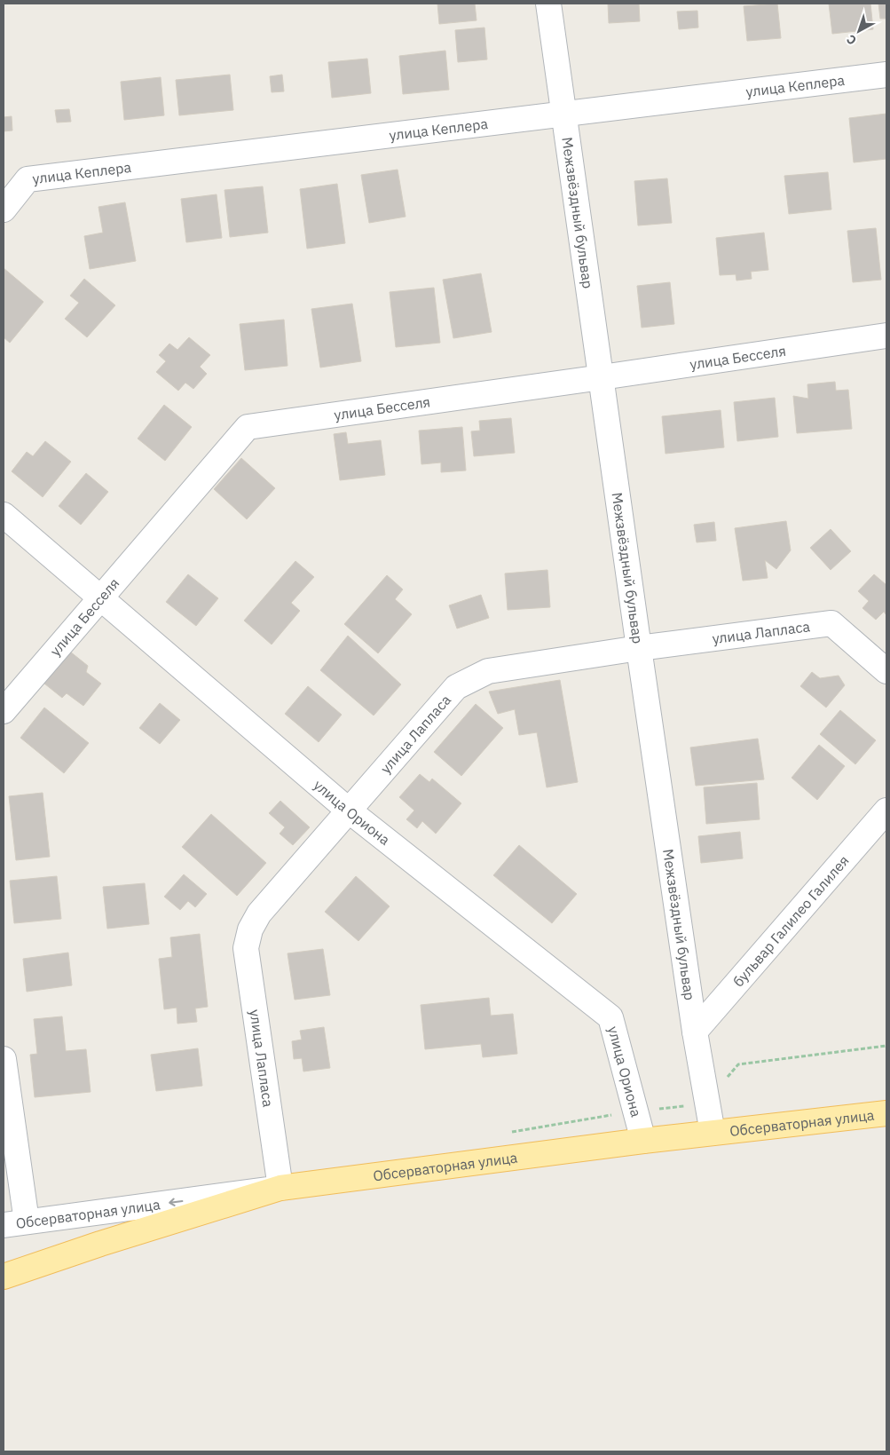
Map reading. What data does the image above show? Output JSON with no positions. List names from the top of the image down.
{
  "streets": {
    "main road": ["Обсерваторная улица"],
    "street": [
      "улица Кеплера",
      "Межзвёздный бульвар",
      "улица Бесселя",
      "улица Лапласа",
      "улица Ориона",
      "бульвар Галилео Галилея"
    ]
  },
  "crossings": [
    ["улица Кеплера", "Межзвёздный бульвар"],
    ["Межзвёздный бульвар", "улица Бесселя"],
    ["Межзвёздный бульвар", "улица Лапласа"],
    ["Межзвёздный бульвар", "бульвар Галилео Галилея"],
    ["Межзвёздный бульвар", "Обсерваторная улица"],
    ["улица Бесселя", "улица Ориона"],
    ["улица Лапласа", "улица Ориона"],
    ["улица Лапласа", "Обсерваторная улица"],
    ["улица Ориона", "Обсерваторная улица"]
  ],
  "north": "bottom left"
}
